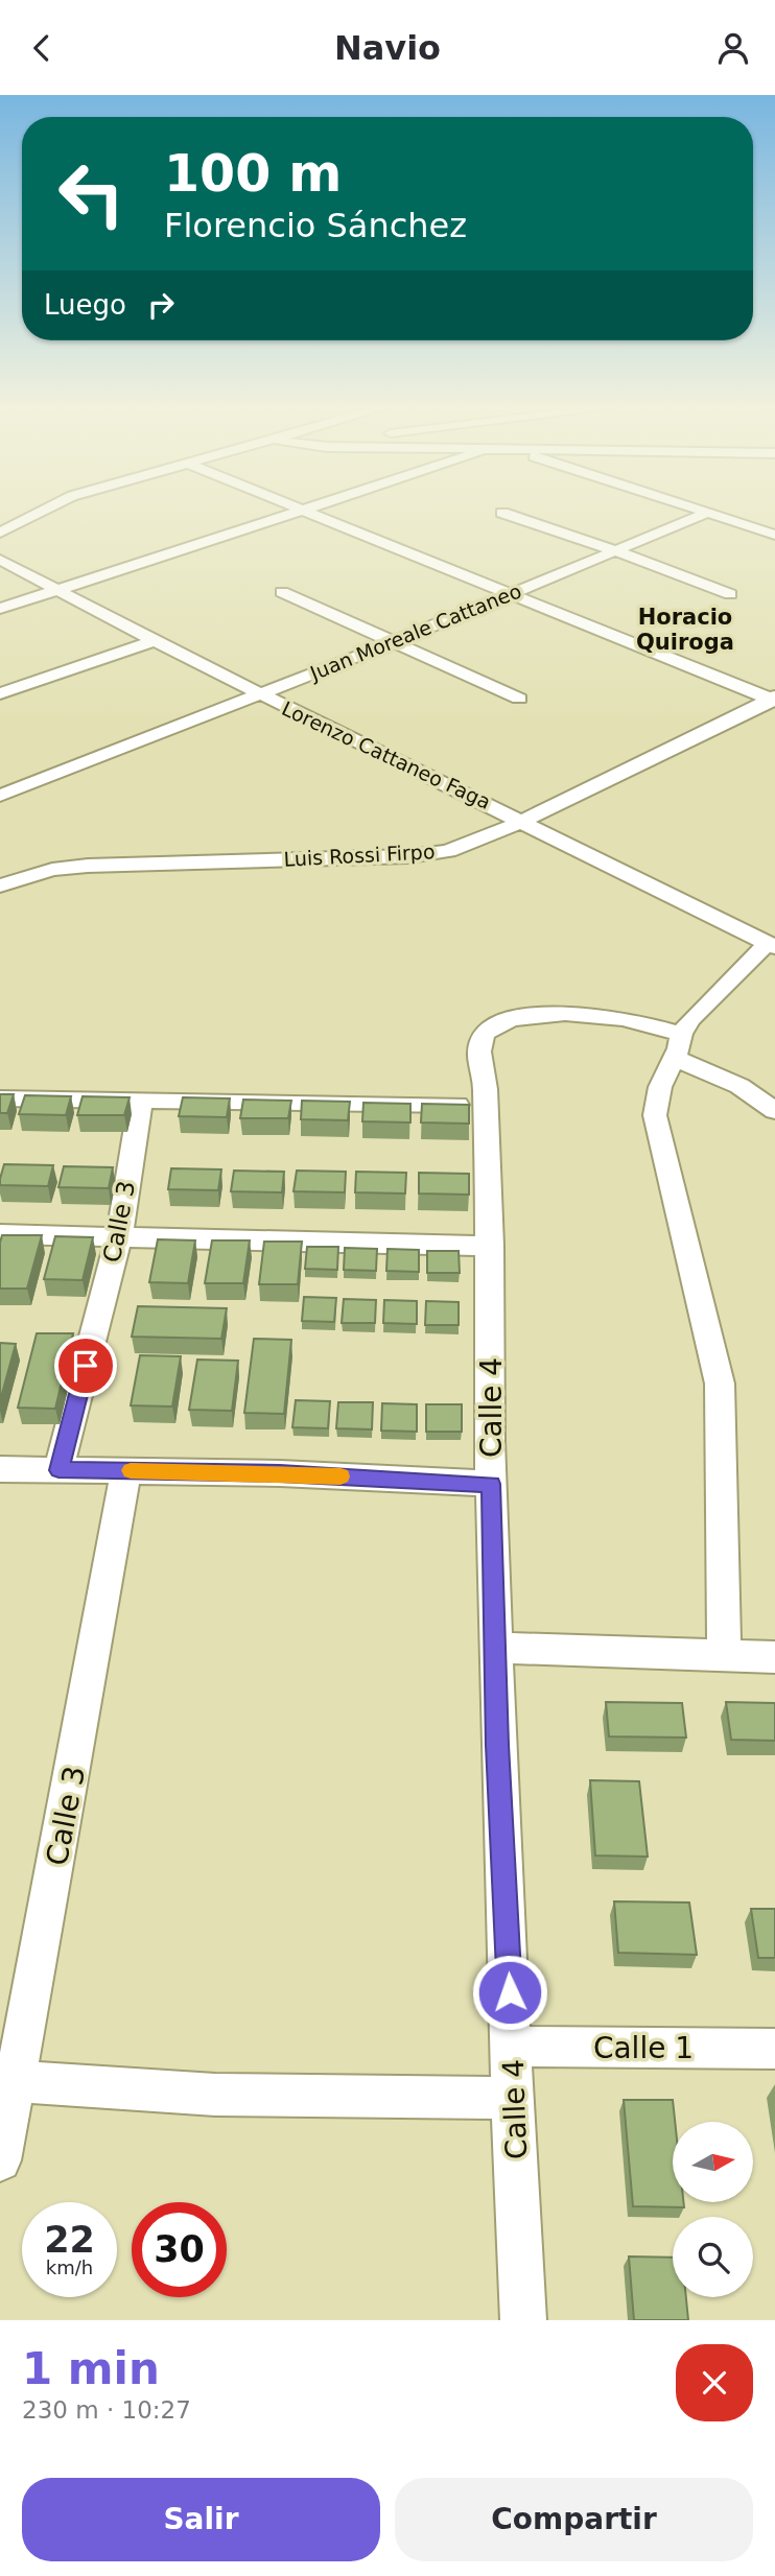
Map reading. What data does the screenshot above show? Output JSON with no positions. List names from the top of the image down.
{
  "streets": {
    "street": [
      "Juan Moreale Cattaneo",
      "Lorenzo Cattaneo Faga",
      "Luis Rossi Firpo",
      "Calle 3",
      "Calle 4",
      "Calle 1"
    ]
  },
  "crossings": [
    ["Juan Moreale Cattaneo", "Lorenzo Cattaneo Faga"],
    ["Lorenzo Cattaneo Faga", "Luis Rossi Firpo"],
    ["Calle 4", "Calle 1"]
  ],
  "districts": ["Horacio Quiroga"],
  "north": "right",
  "page": {
    "header": "Navio",
    "turn": ["100 m", "Florencio Sánchez"],
    "then": "Luego",
    "speed": "22 km/h",
    "limit": "30",
    "heading": ["1 min", "230 m · 10:27"],
    "buttons": ["Salir", "Compartir"]
  }
}
